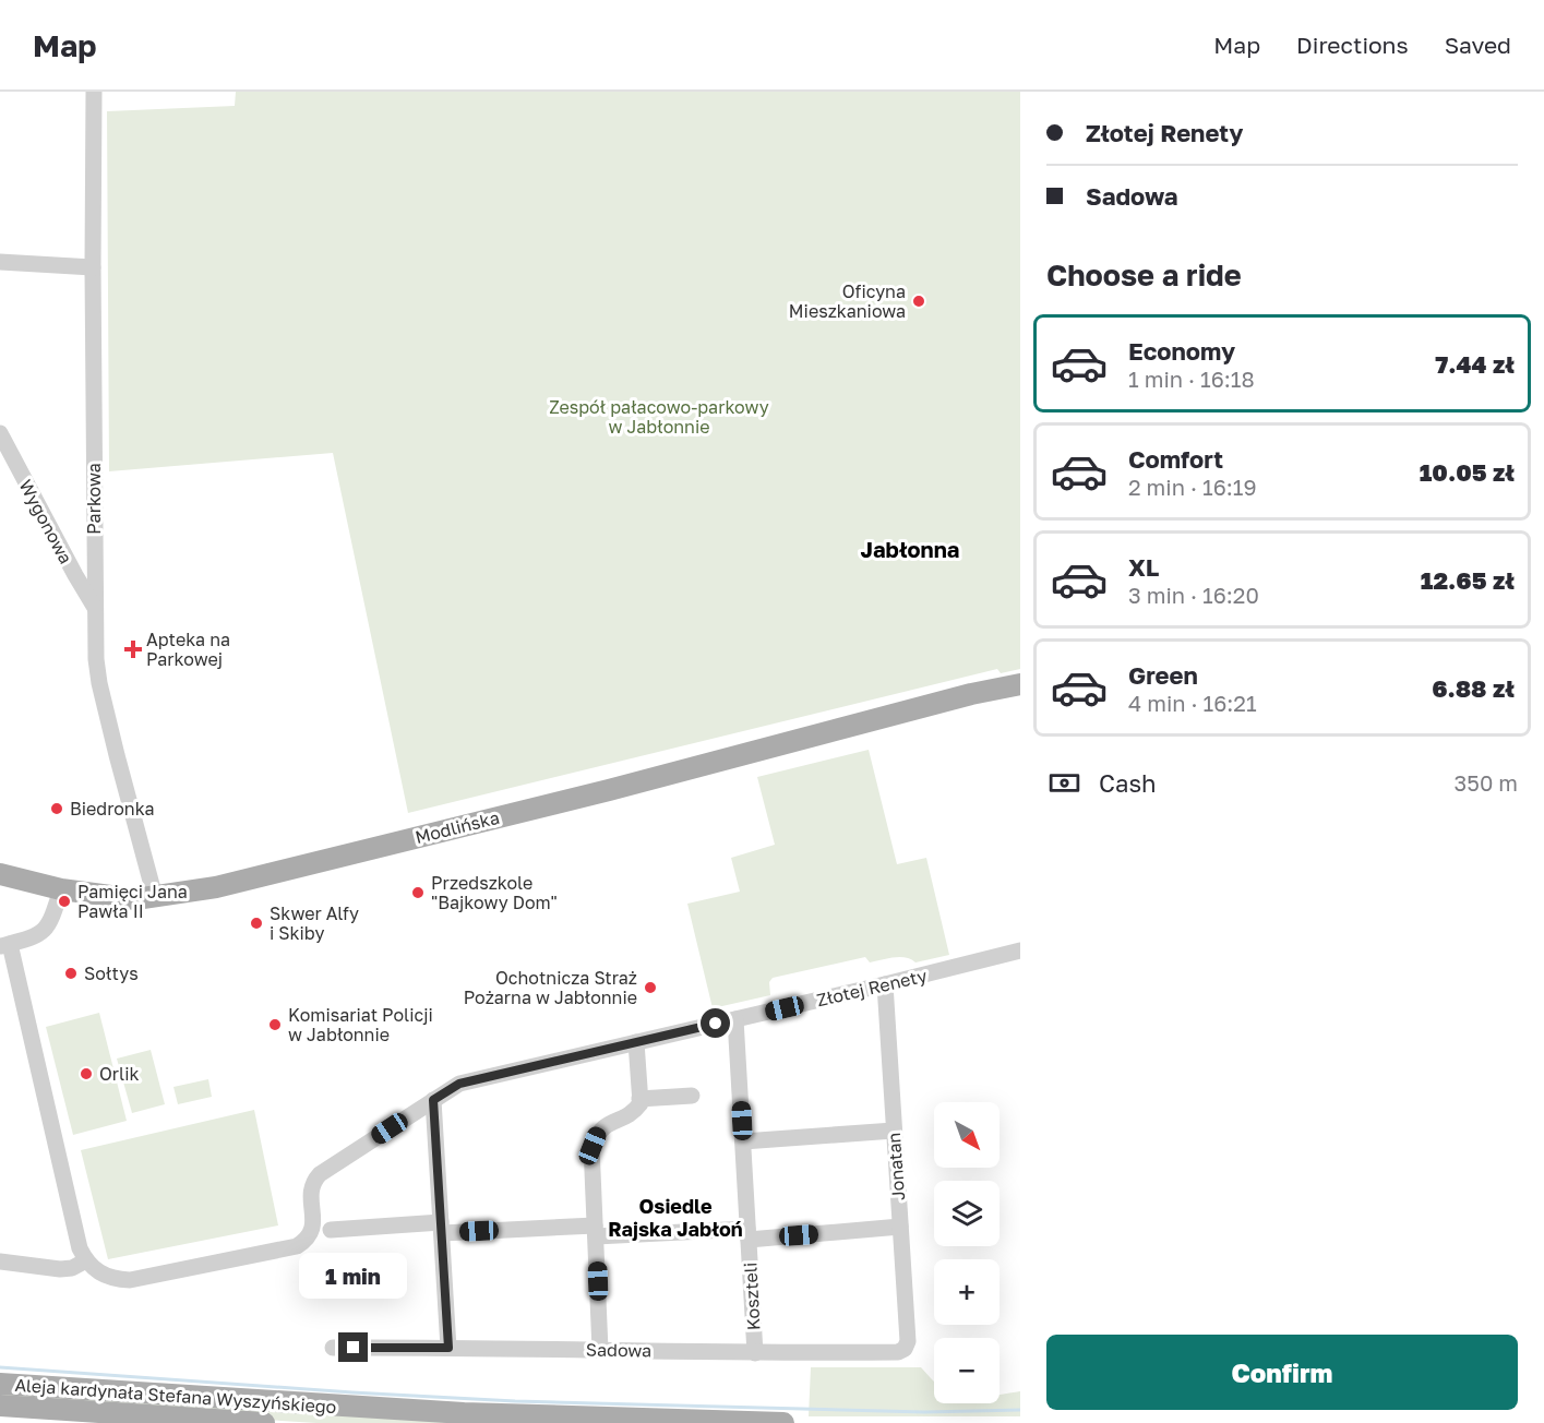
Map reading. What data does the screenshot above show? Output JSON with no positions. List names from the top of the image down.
{
  "streets": {
    "main road": ["Modlińska", "Aleja kardynała Stefana Wyszyńskiego"],
    "street": [
      "Parkowa",
      "Wygonowa",
      "Złotej Renety",
      "Jonatan",
      "Koszteli",
      "Sadowa"
    ]
  },
  "crossings": [
    ["Parkowa", "Wygonowa"],
    ["Parkowa", "Modlińska"],
    ["Złotej Renety", "Jonatan"],
    ["Złotej Renety", "Koszteli"],
    ["Jonatan", "Koszteli"],
    ["Jonatan", "Sadowa"],
    ["Koszteli", "Sadowa"]
  ],
  "districts": ["Jabłonna", "Osiedle Rajska Jabłoń"],
  "parks": ["Zespół pałacowo-parkowy w Jabłonnie"],
  "places": {
    "other": [
      "Oficyna Mieszkaniowa",
      "Biedronka",
      "Przedszkole \"Bajkowy Dom\"",
      "Pamięci Jana Pawła II",
      "Skwer Alfy i Skiby",
      "Sołtys",
      "Ochotnicza Straż Pożarna w Jabłonnie",
      "Komisariat Policji w Jabłonnie",
      "Orlik"
    ],
    "health": ["Apteka na Parkowej"]
  },
  "north": "bottom right",
  "page": {
    "header": "Map",
    "nav": ["Map", "Directions", "Saved"],
    "banner": ["Złotej Renety", "Sadowa"],
    "heading": "Choose a ride",
    "list": [
      {
        "name": "Economy",
        "note": "1 min · 16:18",
        "value": "7.44 zł"
      },
      {
        "name": "Comfort",
        "note": "2 min · 16:19",
        "value": "10.05 zł"
      },
      {
        "name": "XL",
        "note": "3 min · 16:20",
        "value": "12.65 zł"
      },
      {
        "name": "Green",
        "note": "4 min · 16:21",
        "value": "6.88 zł"
      }
    ],
    "pay": ["Cash", "350 m"],
    "map_buttons": ["+", "−"],
    "bubble": "1 min",
    "buttons": "Confirm"
  }
}
